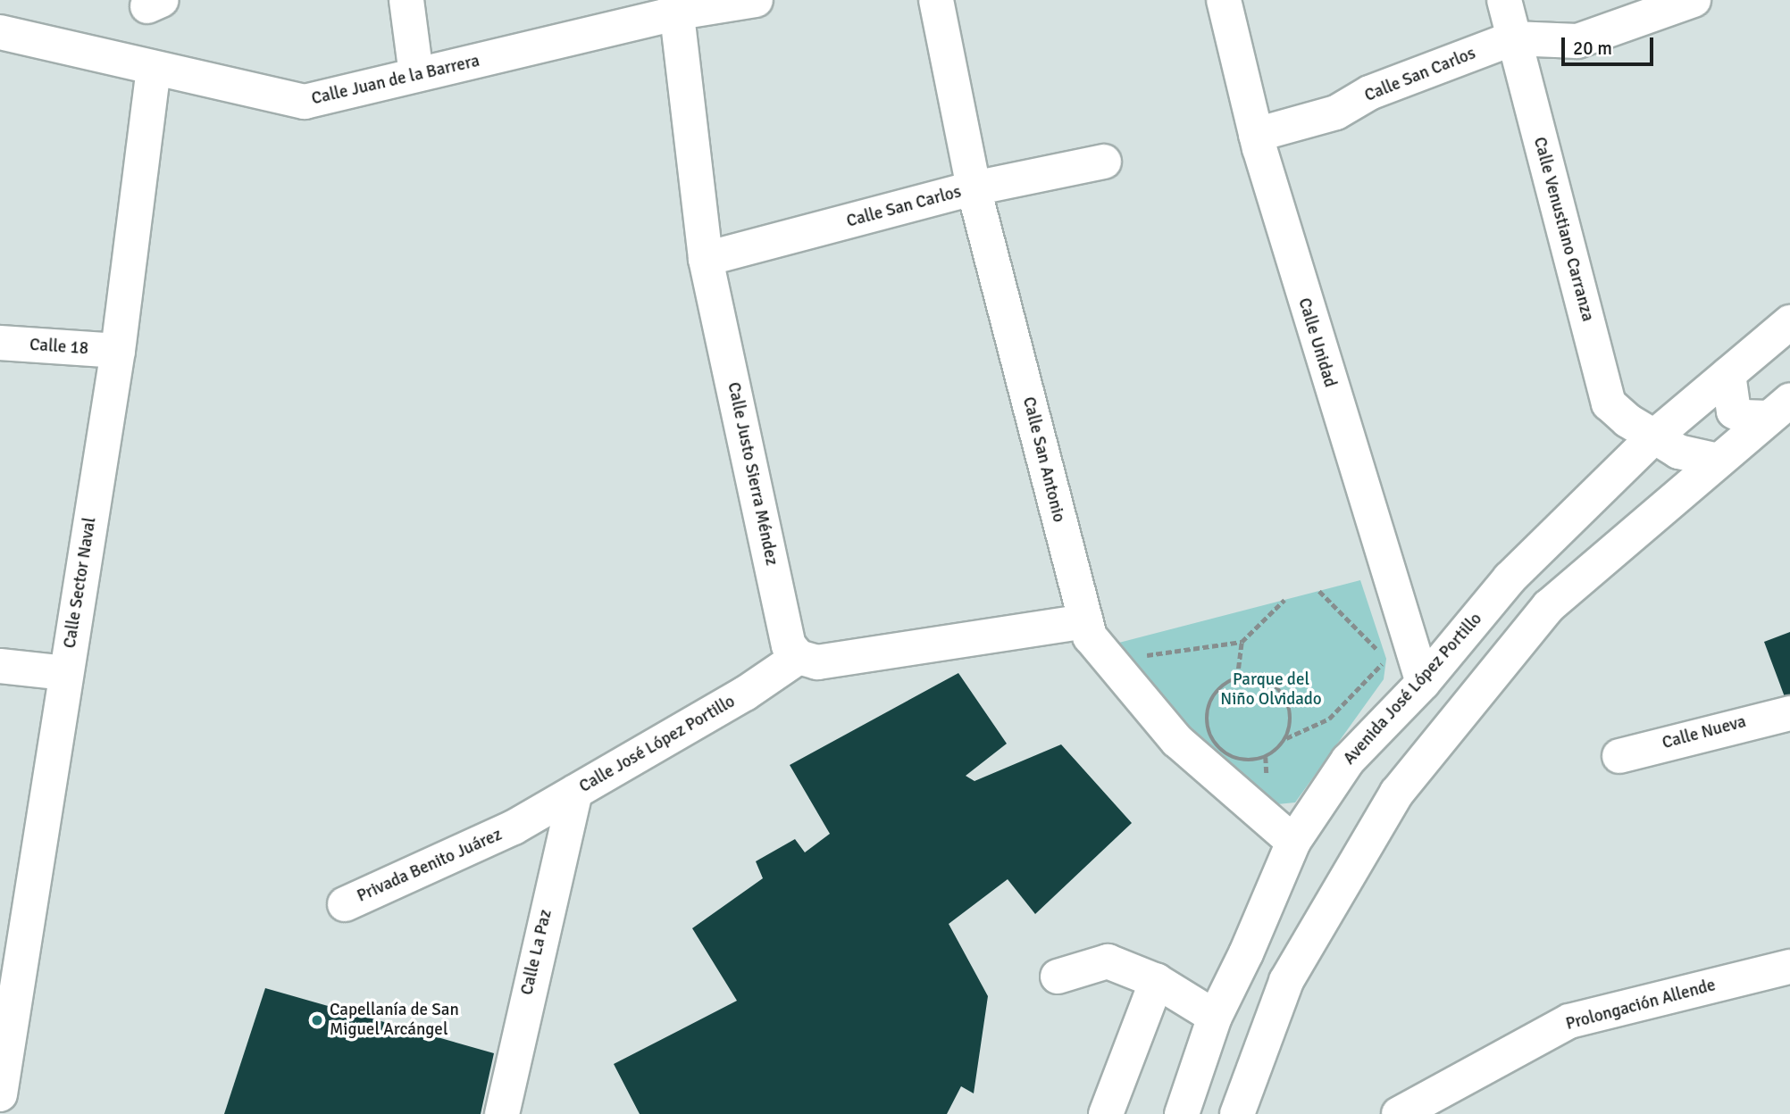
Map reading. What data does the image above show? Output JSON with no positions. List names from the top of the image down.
{
  "streets": {
    "street": [
      "Calle San Carlos",
      "Calle Juan de la Barrera",
      "Calle Venustiano Carranza",
      "Calle Unidad",
      "Calle 18",
      "Calle San Antonio",
      "Calle Justo Sierra Méndez",
      "Calle Sector Naval",
      "Avenida José López Portillo",
      "Calle Nueva",
      "Calle José López Portillo",
      "Privada Benito Juárez",
      "Calle La Paz",
      "Prolongación Allende"
    ]
  },
  "crossings": [
    ["Calle San Carlos", "Calle Venustiano Carranza"],
    ["Calle San Carlos", "Calle Unidad"],
    ["Calle San Carlos", "Calle San Antonio"],
    ["Calle San Carlos", "Calle Justo Sierra Méndez"],
    ["Calle Juan de la Barrera", "Calle Justo Sierra Méndez"],
    ["Calle Juan de la Barrera", "Calle Sector Naval"],
    ["Calle Venustiano Carranza", "Avenida José López Portillo"],
    ["Calle Unidad", "Avenida José López Portillo"],
    ["Calle 18", "Calle Sector Naval"],
    ["Calle San Antonio", "Avenida José López Portillo"],
    ["Calle Justo Sierra Méndez", "Calle José López Portillo"],
    ["Calle José López Portillo", "Privada Benito Juárez"],
    ["Calle José López Portillo", "Calle La Paz"]
  ],
  "parks": ["Parque del Niño Olvidado"],
  "places": ["Capellanía de San Miguel Arcángel"],
  "scale_bar": "20 m"
}
